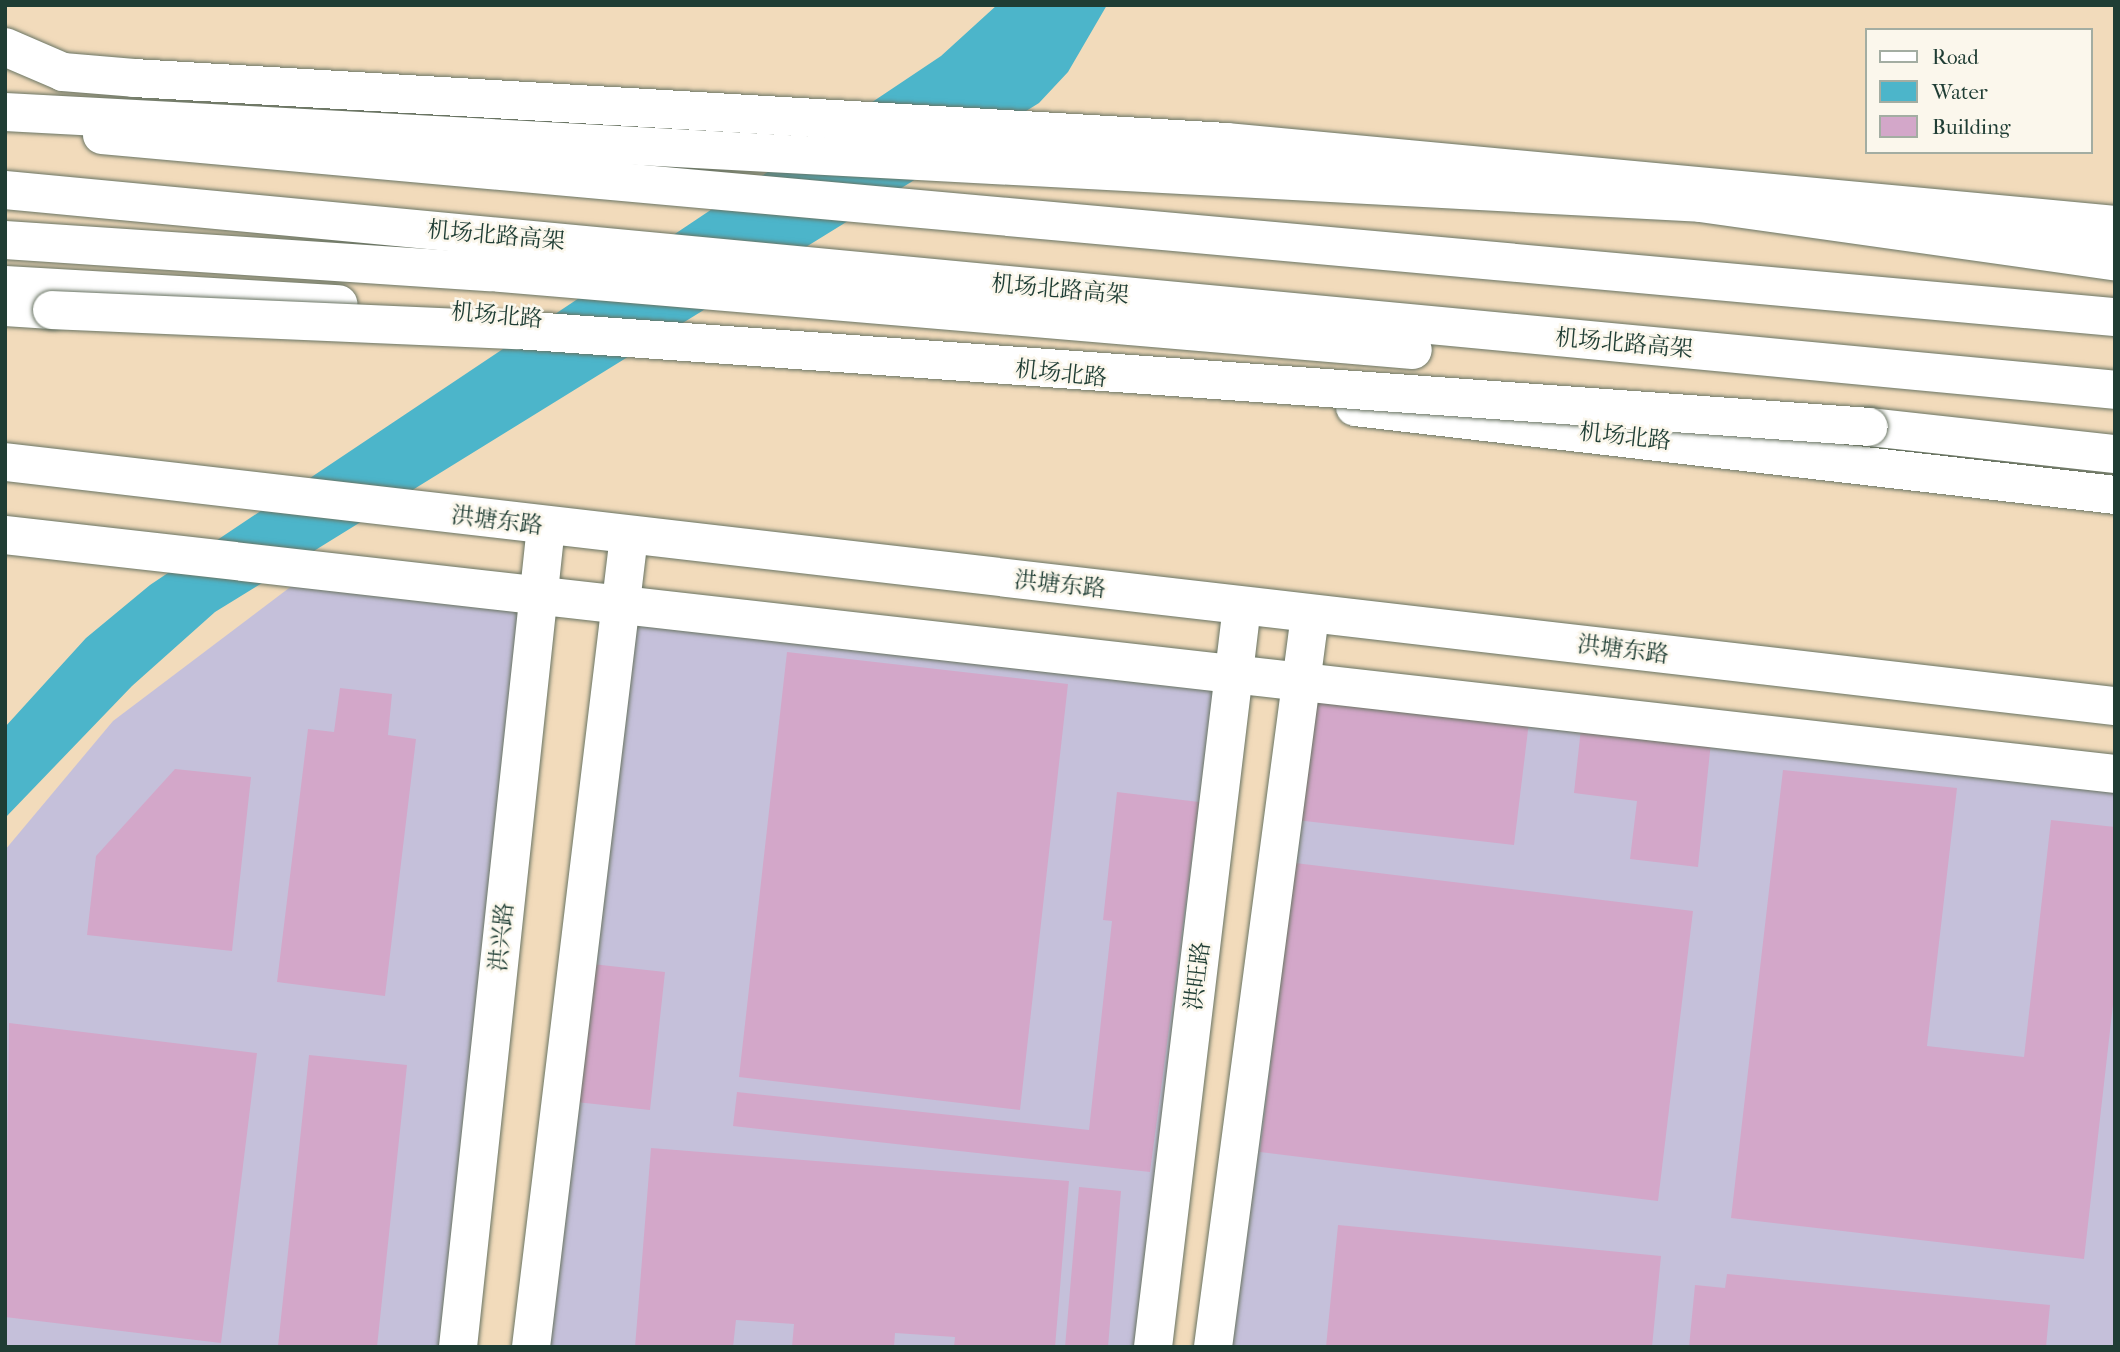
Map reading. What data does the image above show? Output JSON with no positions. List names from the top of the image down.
{
  "streets": {
    "main road": [
      "机场北路高架",
      "机场北路",
      "洪塘东路",
      "洪兴路",
      "洪旺路"
    ]
  },
  "crossings": [
    ["洪塘东路", "洪兴路"],
    ["洪塘东路", "洪旺路"]
  ],
  "legend": ["Road", "Water", "Building"]
}
